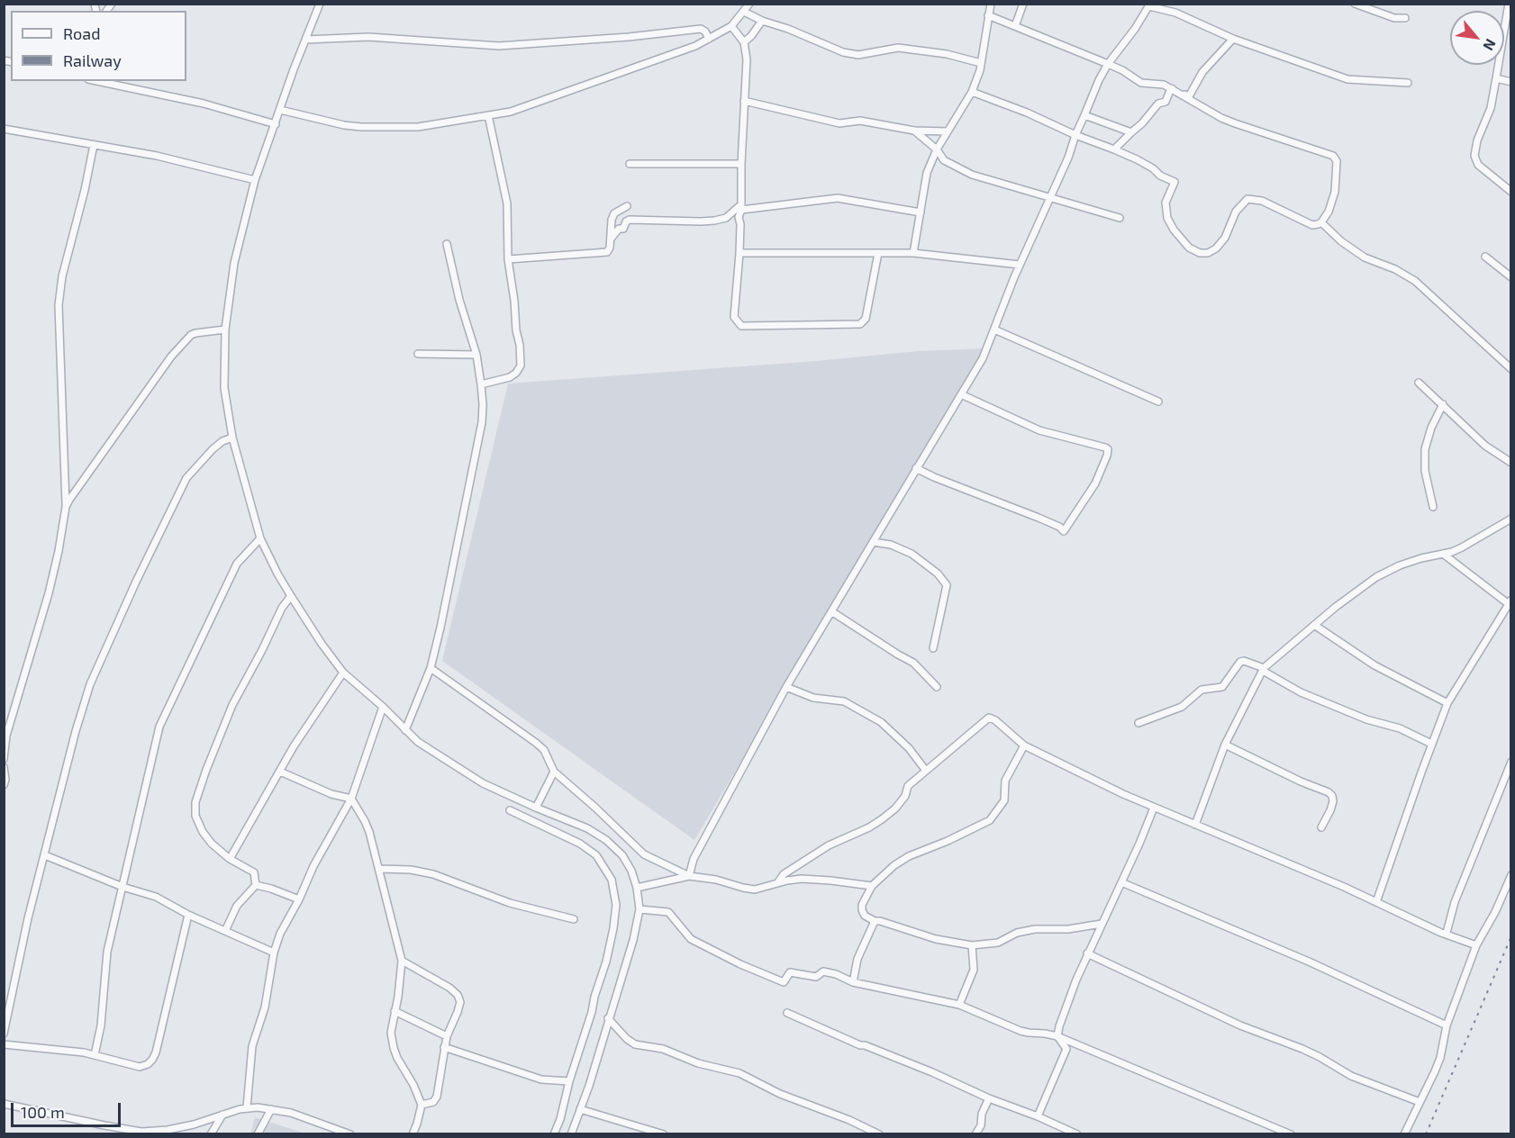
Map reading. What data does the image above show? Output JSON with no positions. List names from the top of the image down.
{
  "legend": ["Road", "Railway"],
  "scale_bar": "100 m",
  "north": "bottom right"
}
